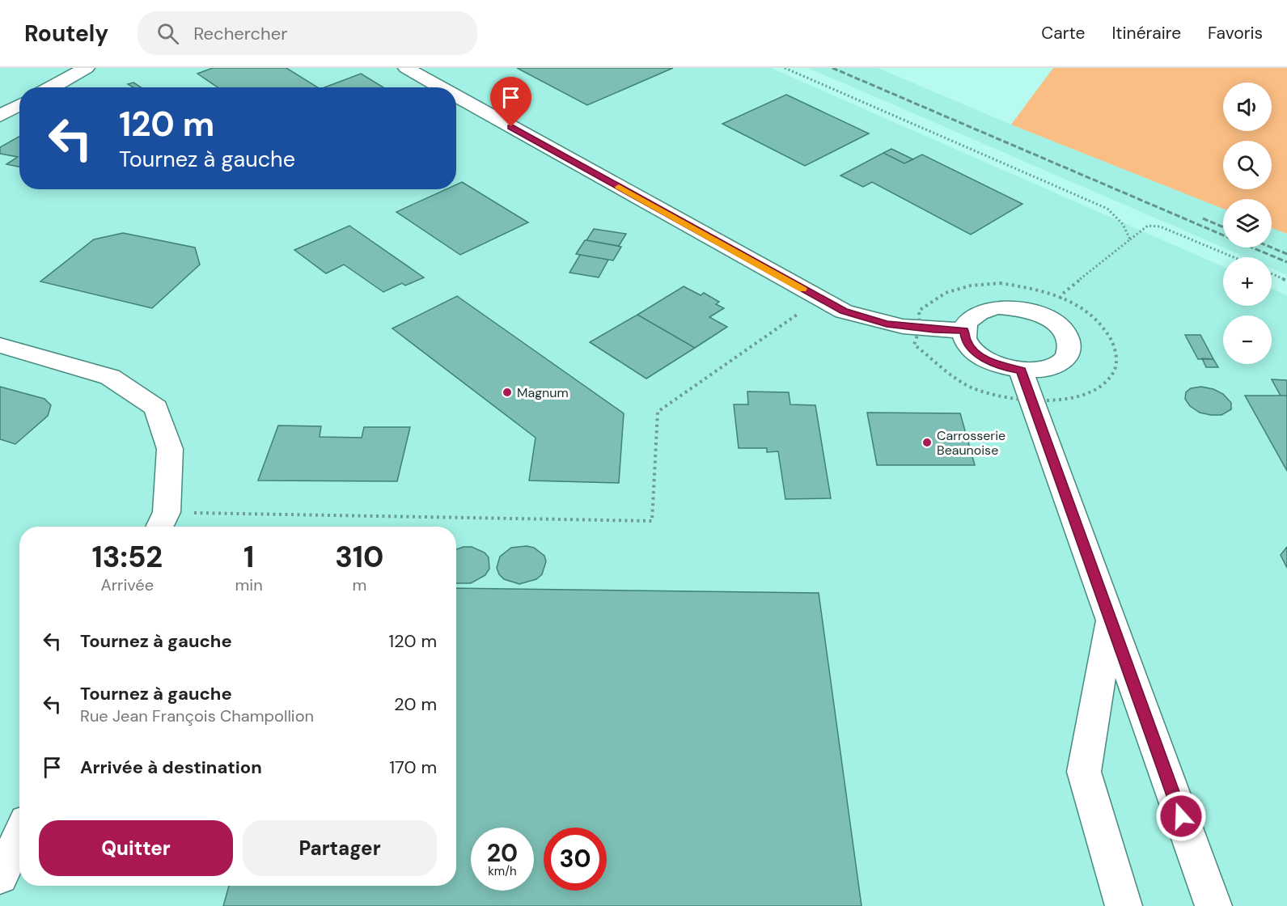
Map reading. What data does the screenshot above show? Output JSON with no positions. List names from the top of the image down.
{
  "places": ["Magnum", "Carrosserie Beaunoise"],
  "page": {
    "header": "Routely",
    "search": "Rechercher",
    "nav": ["Carte", "Itinéraire", "Favoris"],
    "map_buttons": ["+", "−"],
    "turn": ["120 m", "Tournez à gauche"],
    "eta": [
      "13:52",
      "Arrivée",
      "1",
      "min",
      "310",
      "m"
    ],
    "list": [
      {
        "name": "Tournez à gauche",
        "value": "120 m"
      },
      {
        "name": "Tournez à gauche",
        "note": "Rue Jean François Champollion",
        "value": "20 m"
      },
      {
        "name": "Arrivée à destination",
        "value": "170 m"
      }
    ],
    "buttons": ["Quitter", "Partager"],
    "speed": "20 km/h",
    "limit": "30"
  }
}
